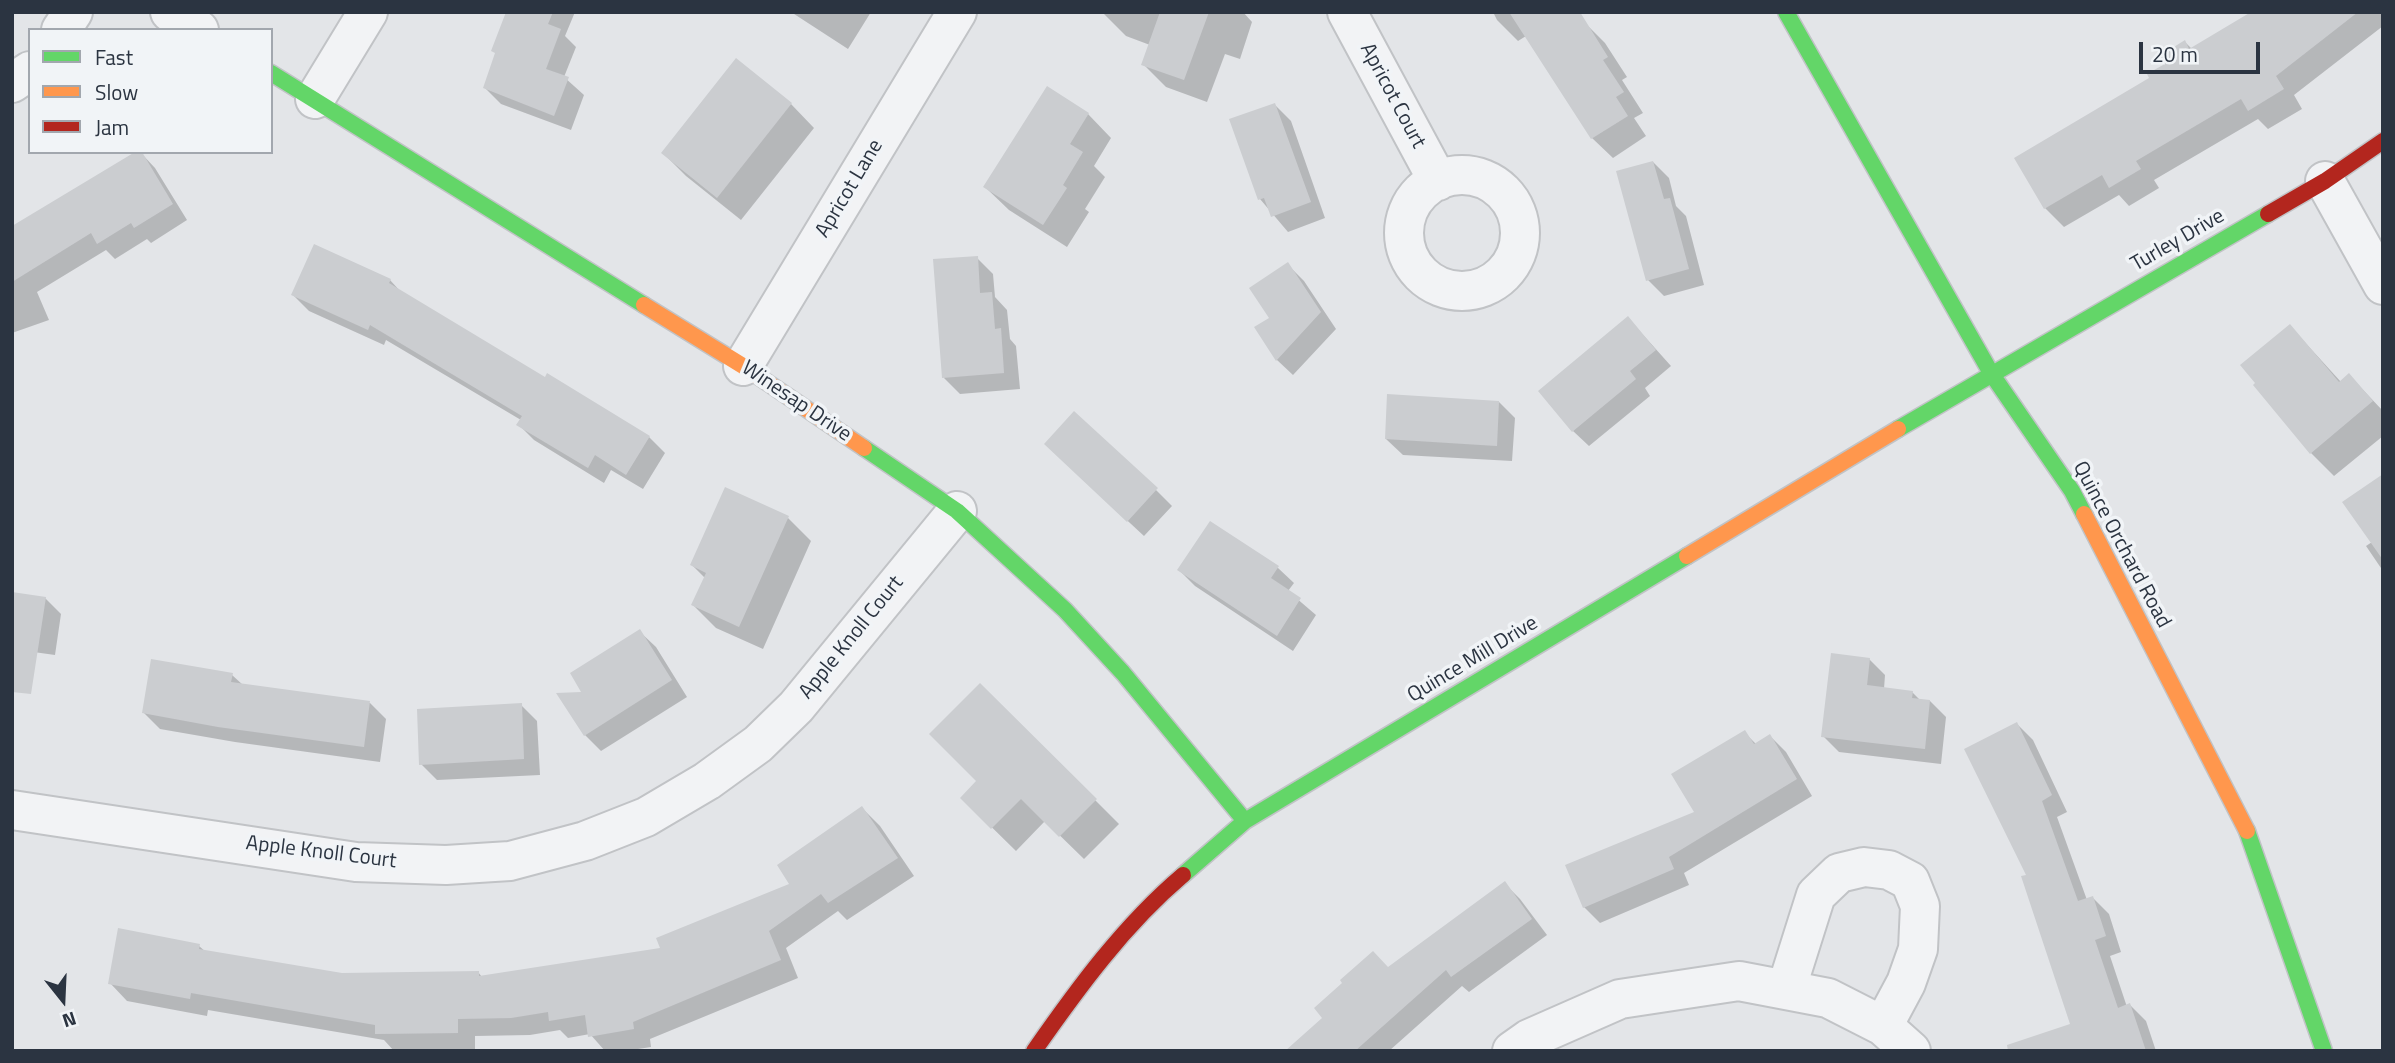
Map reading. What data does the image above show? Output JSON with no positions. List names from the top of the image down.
{
  "streets": {
    "street": [
      "Apricot Court",
      "Apricot Lane",
      "Turley Drive",
      "Winesap Drive",
      "Quince Orchard Road",
      "Apple Knoll Court",
      "Quince Mill Drive"
    ]
  },
  "crossings": [
    ["Apricot Lane", "Winesap Drive"],
    ["Turley Drive", "Quince Orchard Road"],
    ["Turley Drive", "Quince Mill Drive"],
    ["Winesap Drive", "Apple Knoll Court"],
    ["Winesap Drive", "Quince Mill Drive"],
    ["Quince Orchard Road", "Quince Mill Drive"]
  ],
  "legend": ["Fast", "Slow", "Jam"],
  "scale_bar": "20 m",
  "north": "bottom"
}
